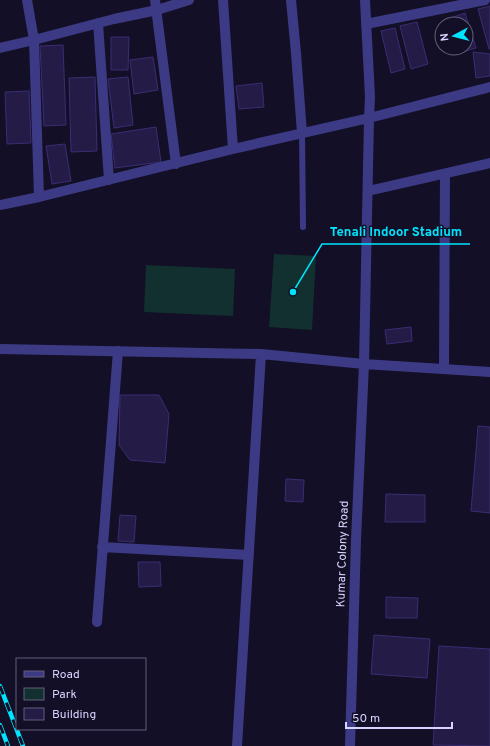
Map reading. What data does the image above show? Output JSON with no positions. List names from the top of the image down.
{
  "streets": {
    "street": ["Kumar Colony Road"]
  },
  "places": ["Tenali Indoor Stadium"],
  "legend": ["Road", "Park", "Building"],
  "scale_bar": "50 m",
  "north": "left"
}
